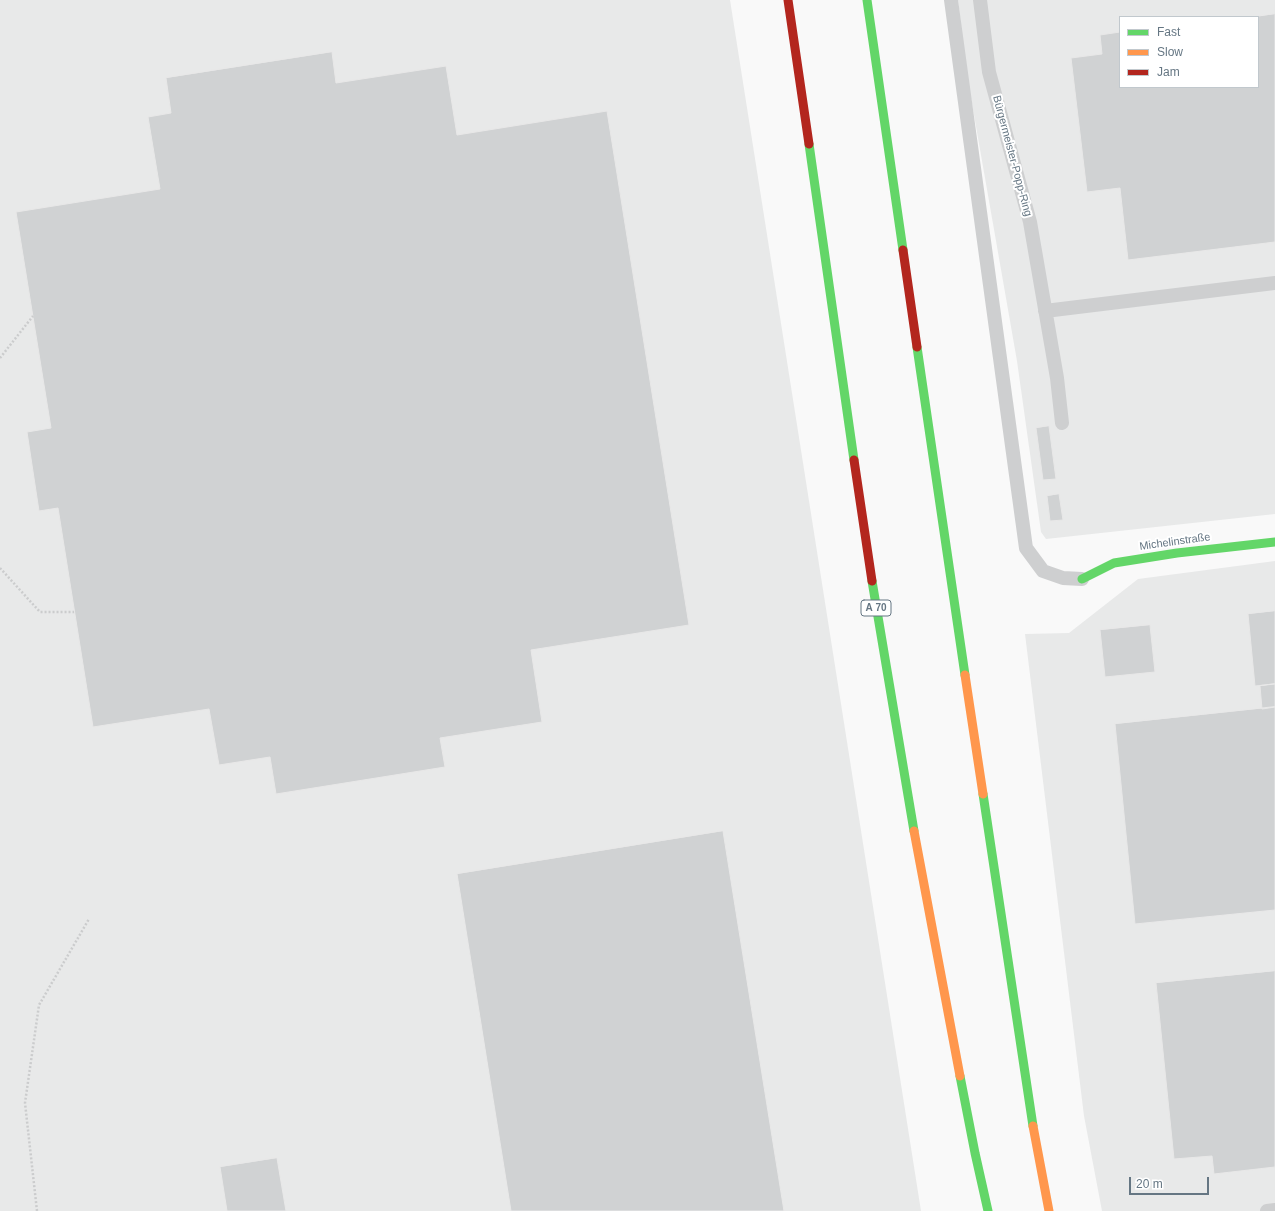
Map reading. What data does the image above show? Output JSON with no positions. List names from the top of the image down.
{
  "streets": {
    "main road": ["Michelinstraße", "A 70"],
    "lane": ["Bürgermeister-Popp-Ring"]
  },
  "legend": ["Fast", "Slow", "Jam"],
  "scale_bar": "20 m"
}
